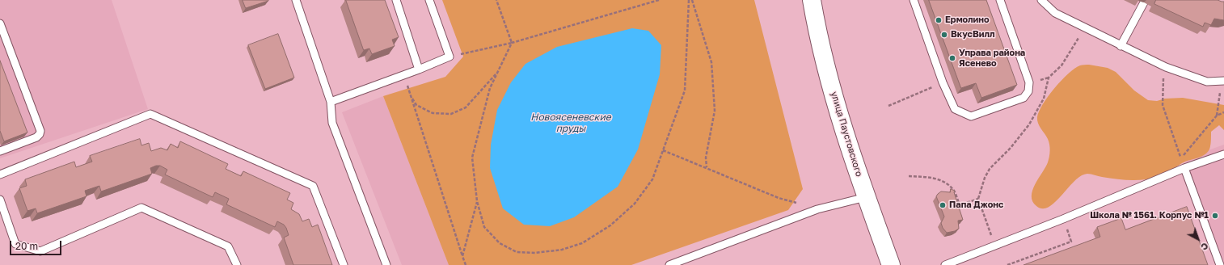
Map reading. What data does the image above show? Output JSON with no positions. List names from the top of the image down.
{
  "streets": {
    "main road": ["улица Паустовского"]
  },
  "water": ["Новоясеневские пруды"],
  "places": [
    "Ермолино",
    "ВкусВилл",
    "Управа района Ясенево",
    "Папа Джонс",
    "Школа № 1561. Корпус №1"
  ],
  "scale_bar": "20 m",
  "north": "bottom right"
}
